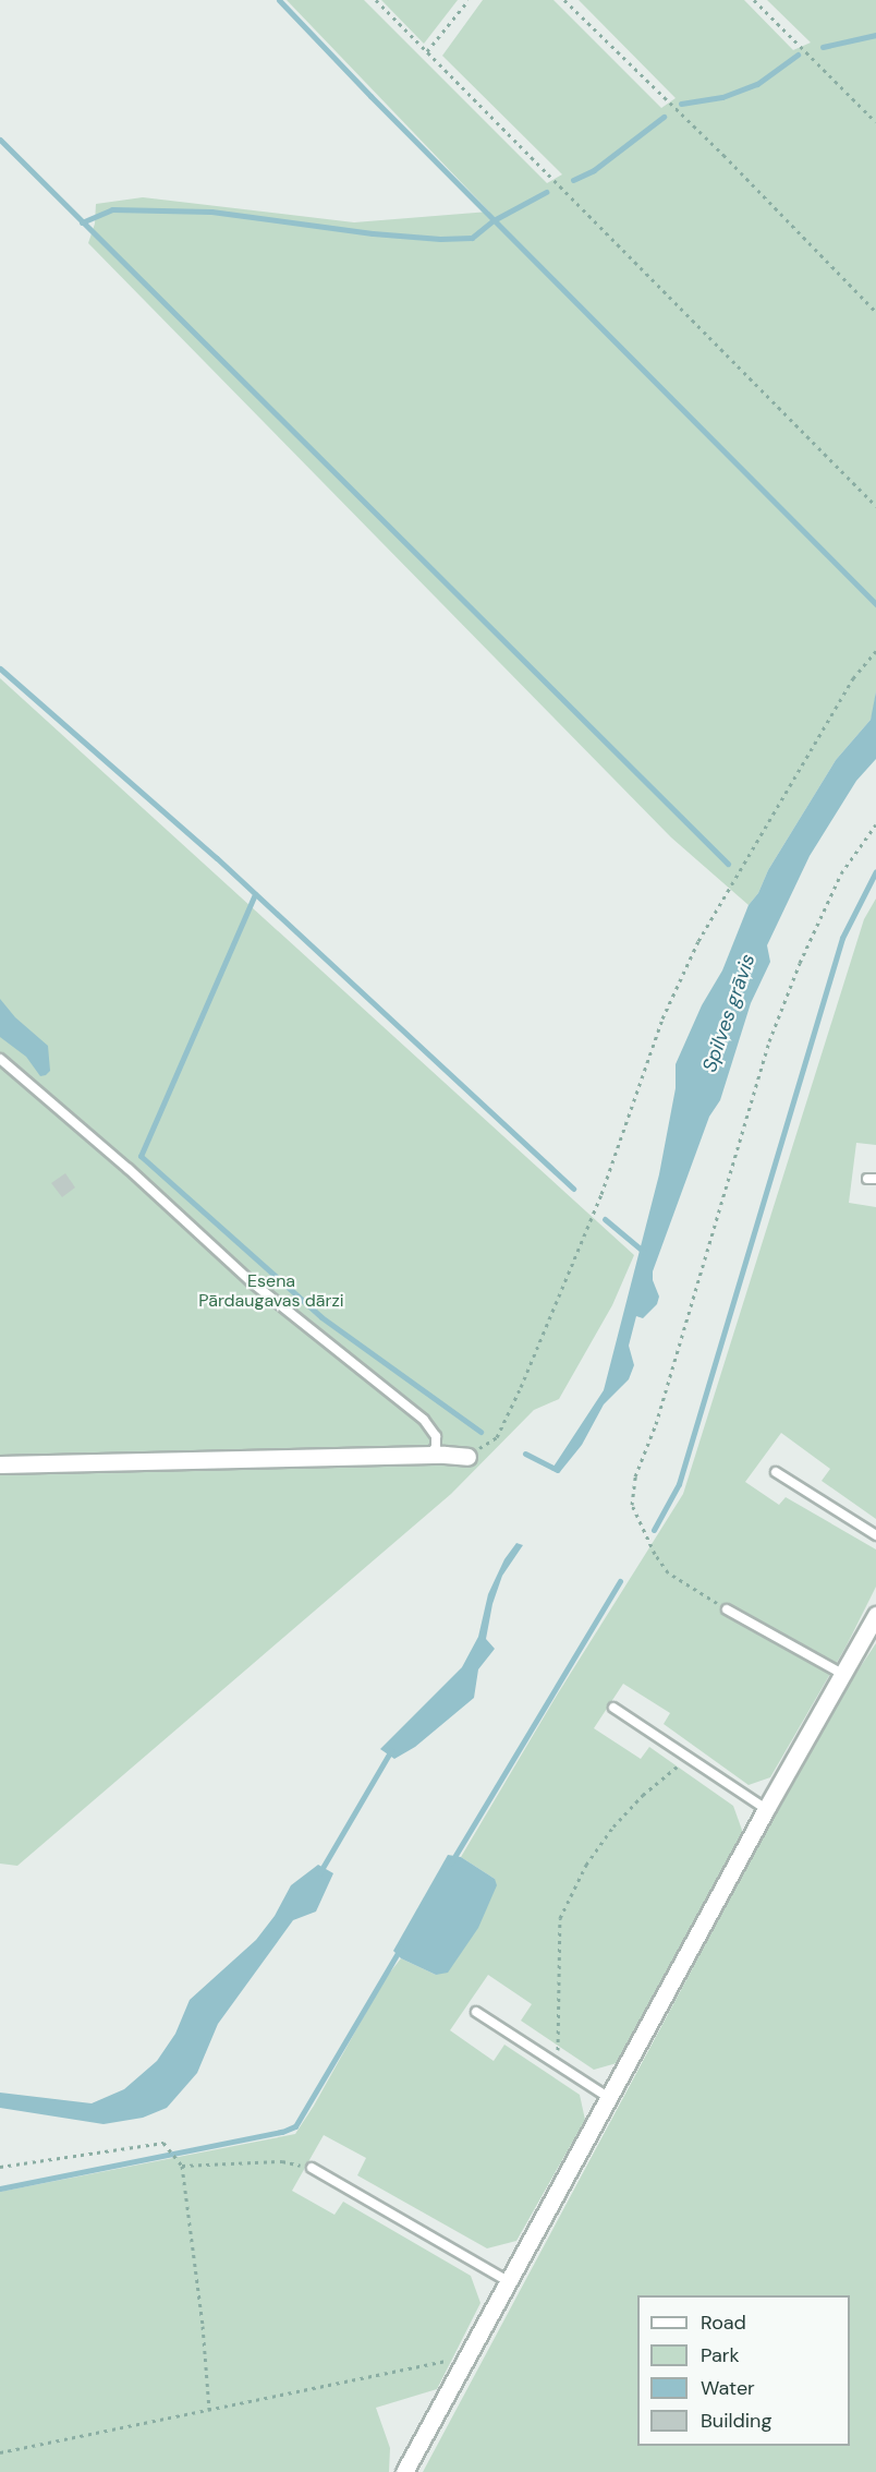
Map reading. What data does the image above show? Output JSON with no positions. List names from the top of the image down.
{
  "water": ["Spilves grāvis"],
  "parks": ["Esena Pārdaugavas dārzi"],
  "legend": [
    "Road",
    "Park",
    "Water",
    "Building"
  ]
}
